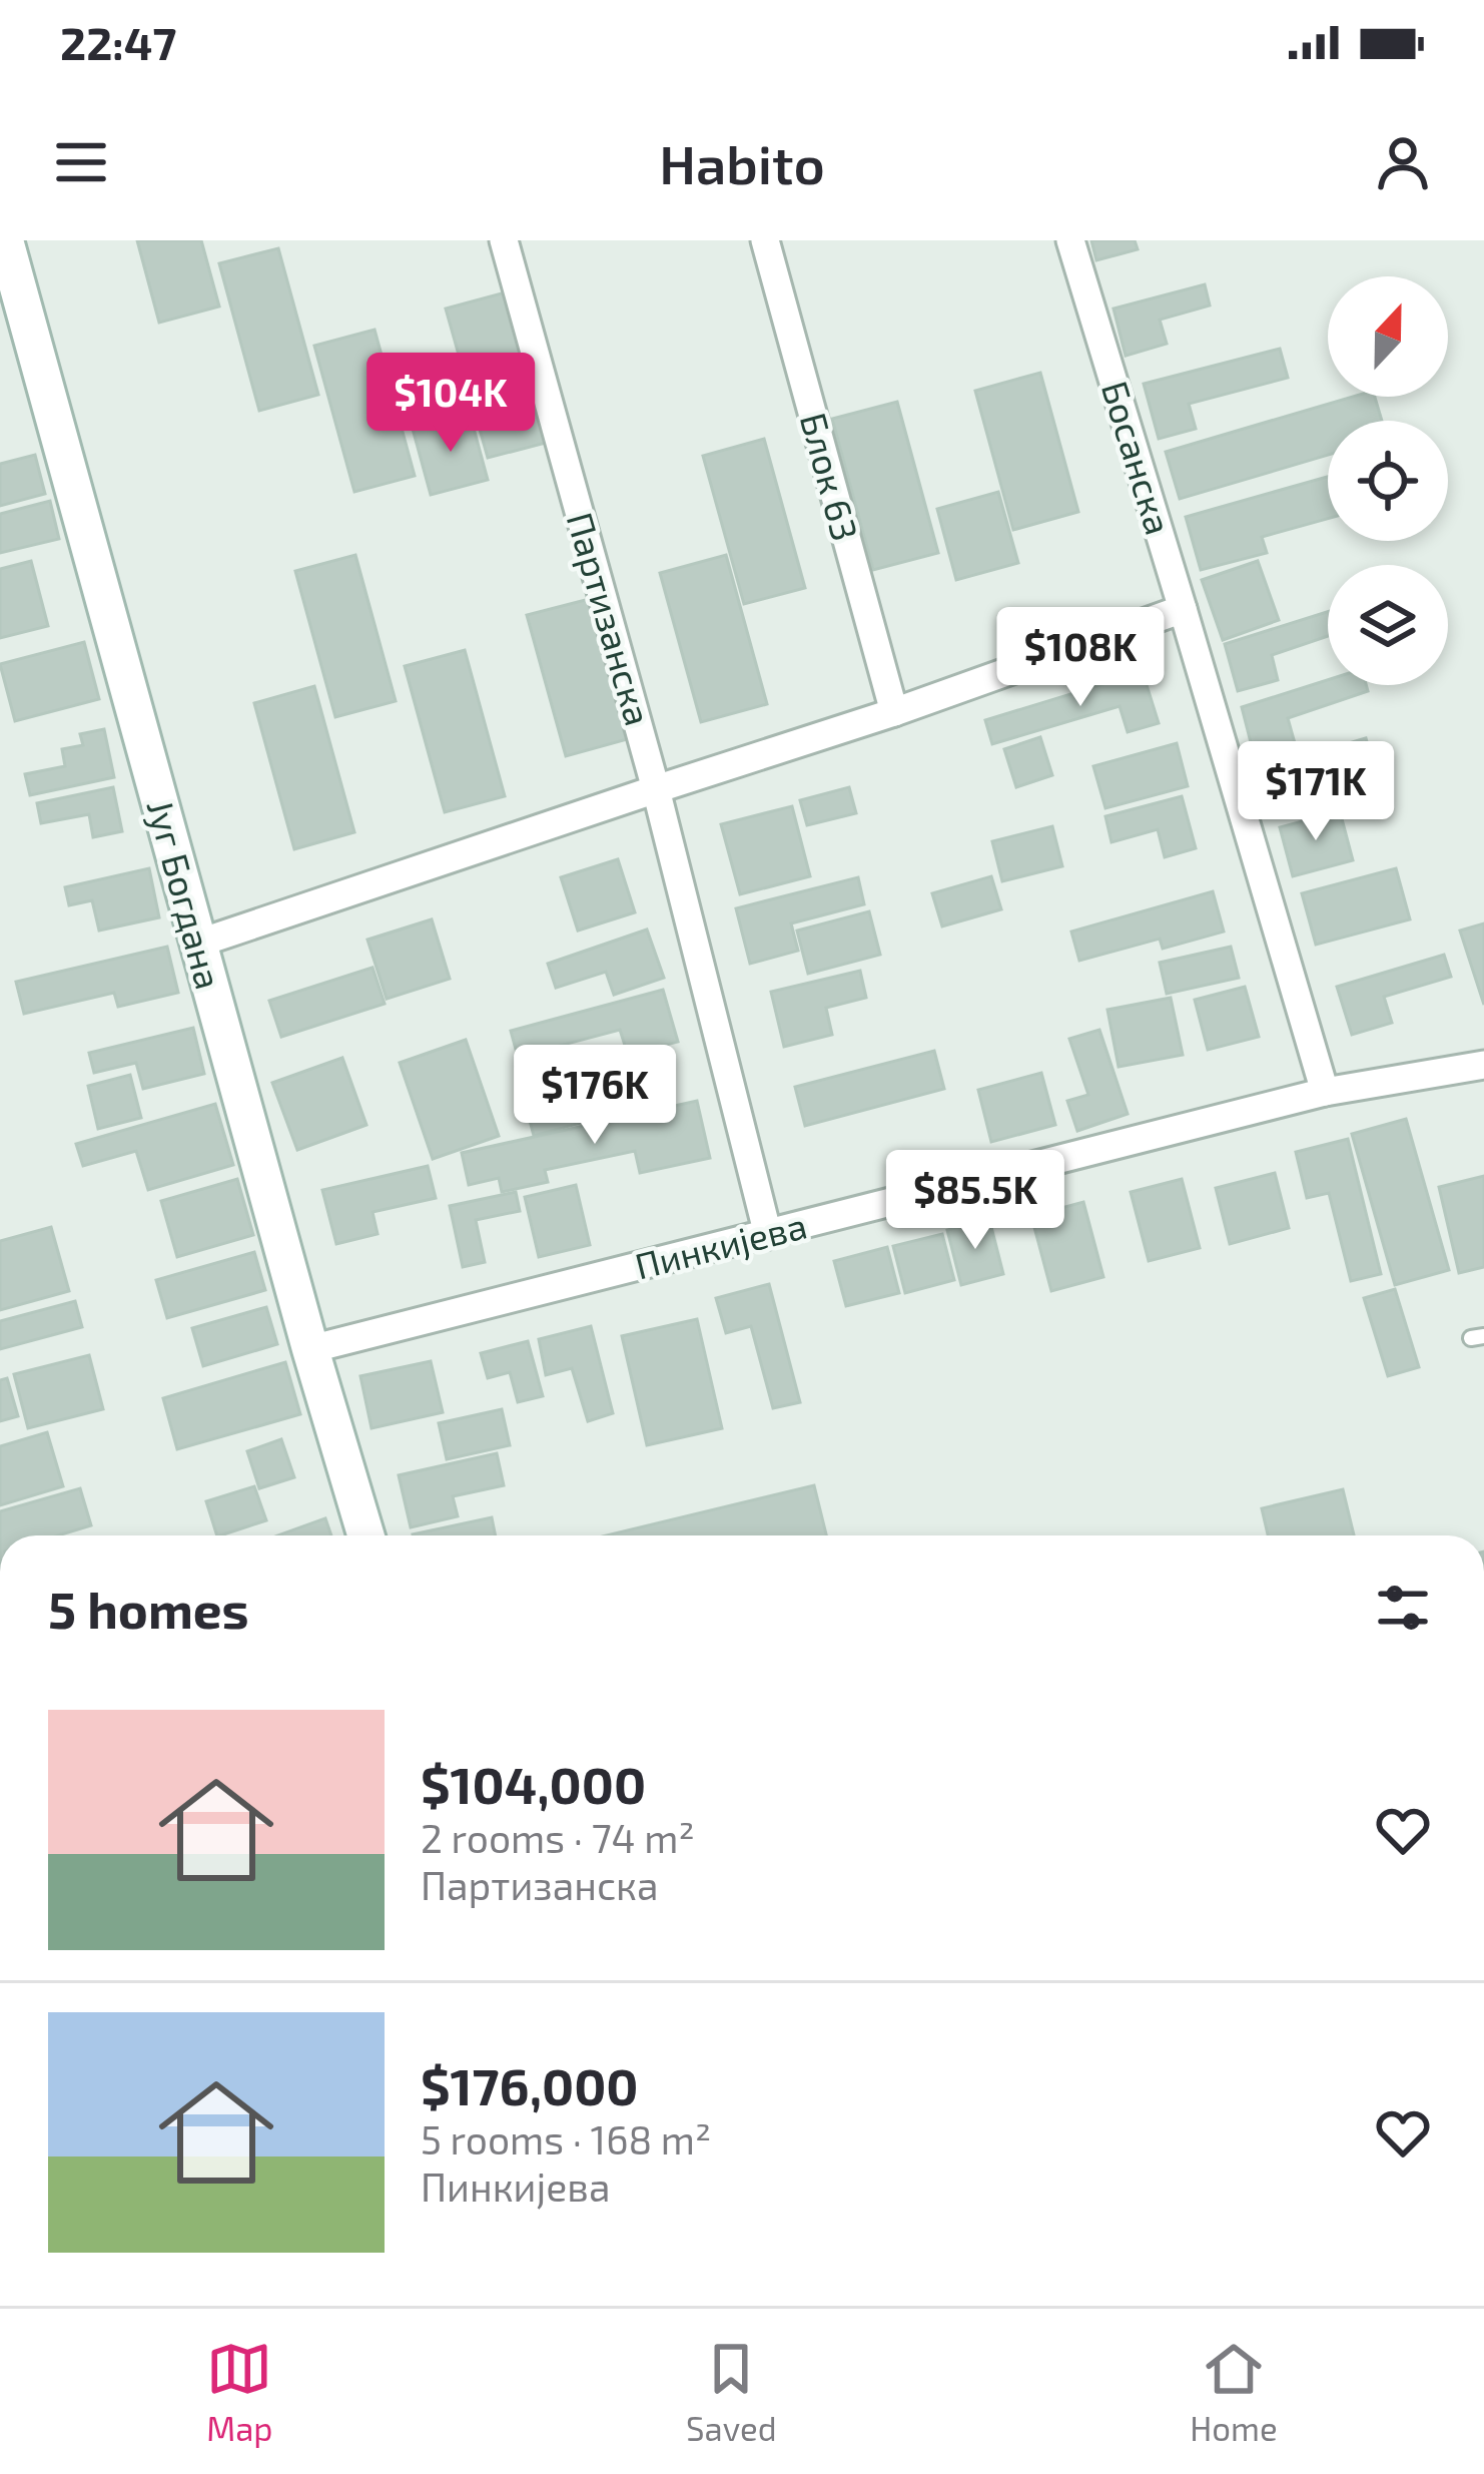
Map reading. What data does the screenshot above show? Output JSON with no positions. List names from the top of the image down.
{
  "streets": {
    "street": [
      "Босанска",
      "Блок 63",
      "Партизанска",
      "Југ Богдана",
      "Пинкијева"
    ]
  },
  "crossings": [
    ["Босанска", "Пинкијева"],
    ["Партизанска", "Пинкијева"],
    ["Југ Богдана", "Пинкијева"]
  ],
  "north": "top",
  "page": {
    "status": "22:47",
    "header": "Habito",
    "price": [
      "$104K",
      "$108K",
      "$171K",
      "$176K",
      "$85.5K"
    ],
    "heading": "5 homes",
    "list": [
      {
        "name": "$104,000",
        "note": "2 rooms · 74 m² · Партизанска"
      },
      {
        "name": "$176,000",
        "note": "5 rooms · 168 m² · Пинкијева"
      }
    ],
    "tabs": ["Map", "Saved", "Home"]
  }
}
